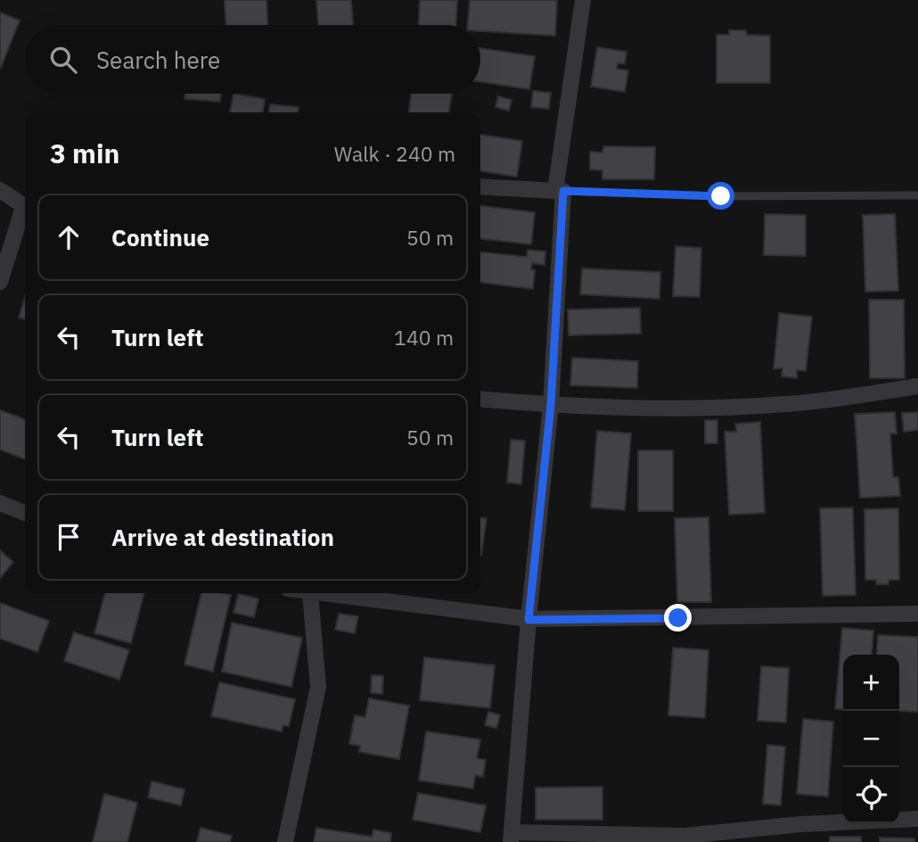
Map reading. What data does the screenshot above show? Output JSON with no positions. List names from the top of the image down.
{
  "page": {
    "search": "Search here",
    "heading": ["3 min", "Walk · 240 m"],
    "list": [
      ["Continue", "50 m"],
      ["Turn left", "140 m"],
      ["Turn left", "50 m"],
      "Arrive at destination"
    ],
    "map_buttons": ["+", "−"]
  }
}
